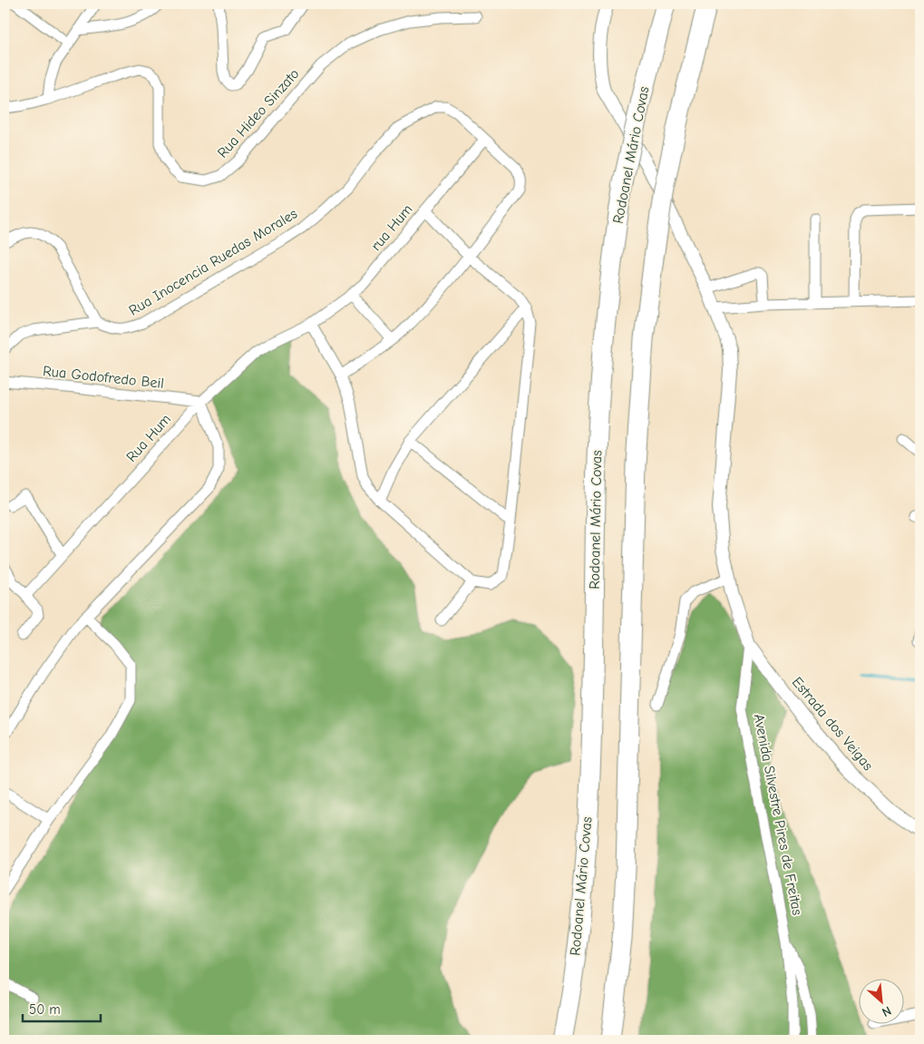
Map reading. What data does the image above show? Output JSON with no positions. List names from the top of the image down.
{
  "streets": {
    "highway": ["Rodoanel Mário Covas"],
    "street": [
      "Rua Hideo Sinzato",
      "rua Hum",
      "Rua Inocencia Ruedas Morales",
      "Rua Godofredo Beil",
      "Rua Hum",
      "Estrada dos Veigas",
      "Avenida Silvestre Pires de Freitas"
    ]
  },
  "crossings": [
    ["rua Hum", "Rua Inocencia Ruedas Morales"],
    ["rua Hum", "Rua Hum"],
    ["Rua Godofredo Beil", "Rua Hum"],
    ["Estrada dos Veigas", "Avenida Silvestre Pires de Freitas"]
  ],
  "scale_bar": "50 m",
  "north": "bottom right"
}
